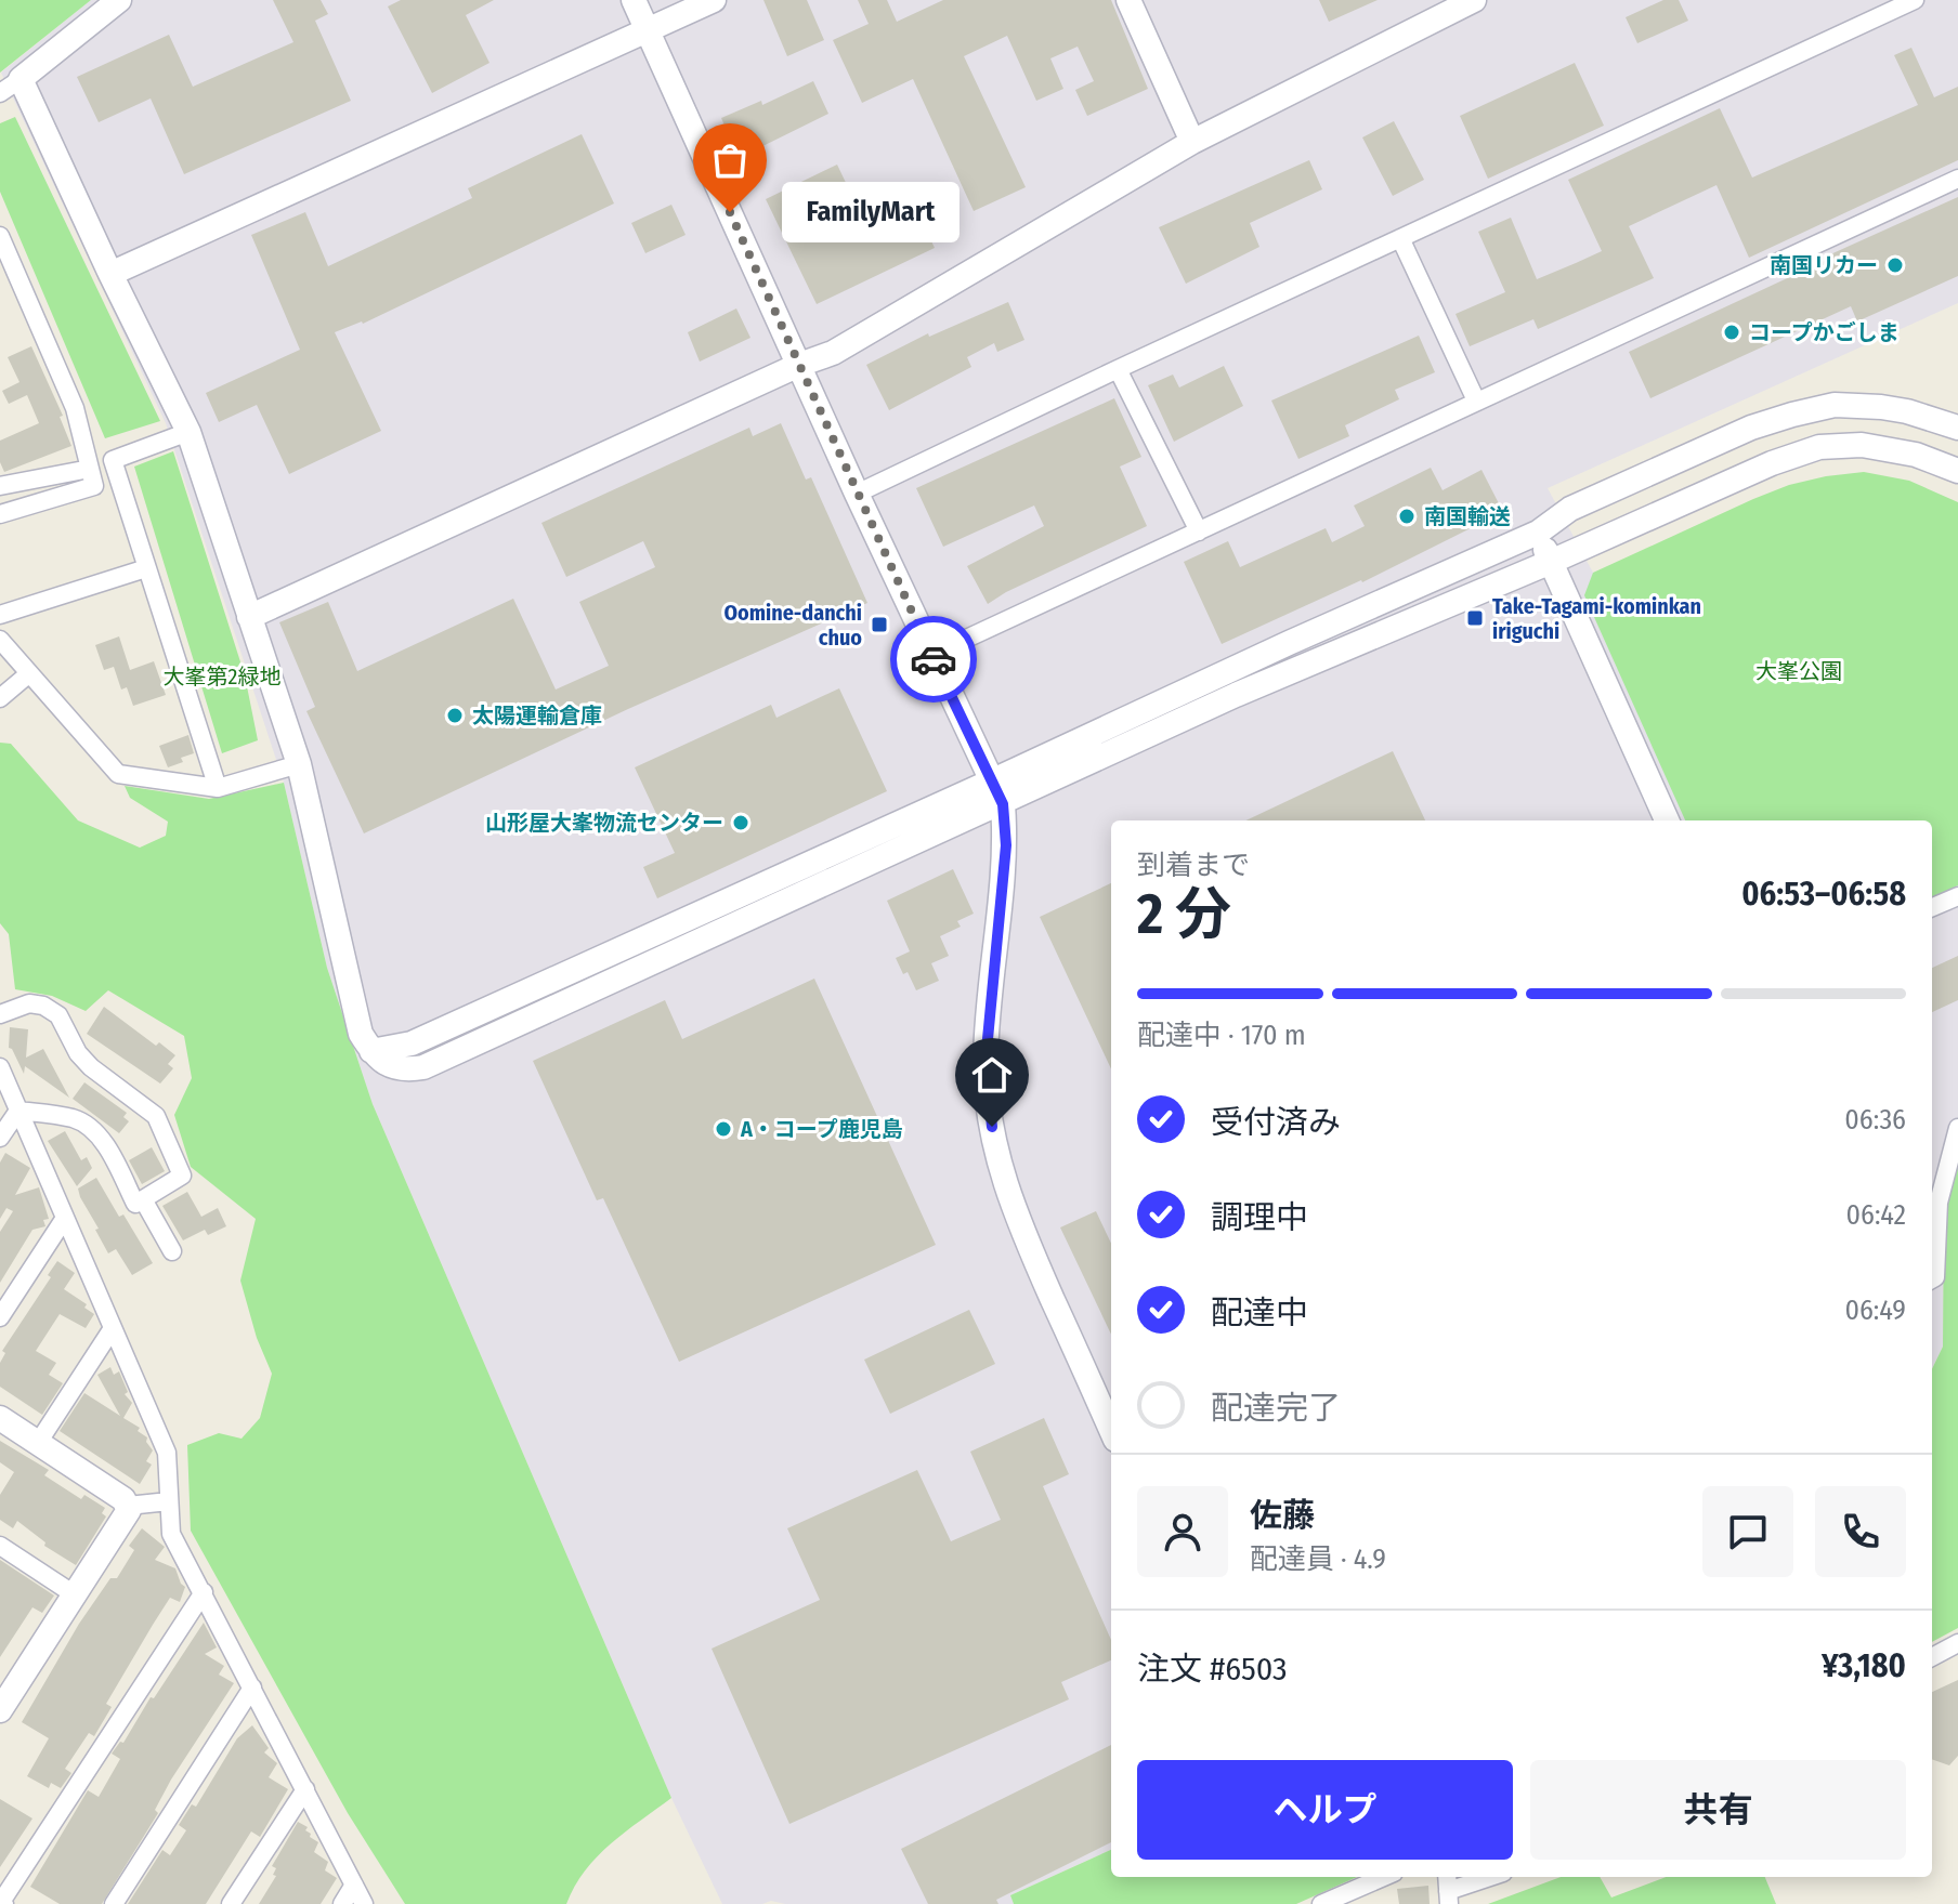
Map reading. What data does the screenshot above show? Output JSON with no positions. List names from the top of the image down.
{
  "parks": ["大峯公園", "大峯第2緑地"],
  "places": {
    "other": [
      "FamilyMart",
      "南国リカー",
      "コープかごしま",
      "南国輸送",
      "太陽運輸倉庫",
      "山形屋大峯物流センター",
      "A・コープ鹿児島"
    ],
    "transit": ["Take-Tagami-kominkan iriguchi", "Oomine-danchi chuo"]
  },
  "page": {
    "bubble": "FamilyMart",
    "heading": ["2 分", "到着まで", "06:53–06:58"],
    "panel": [
      "佐藤",
      "配達員 · 4.9",
      "注文 #6503",
      "¥3,180"
    ],
    "bar": "配達中 · 170 m",
    "list": [
      ["受付済み", "06:36"],
      ["調理中", "06:42"],
      ["配達中", "06:49"],
      "配達完了"
    ],
    "buttons": ["ヘルプ", "共有"]
  }
}
